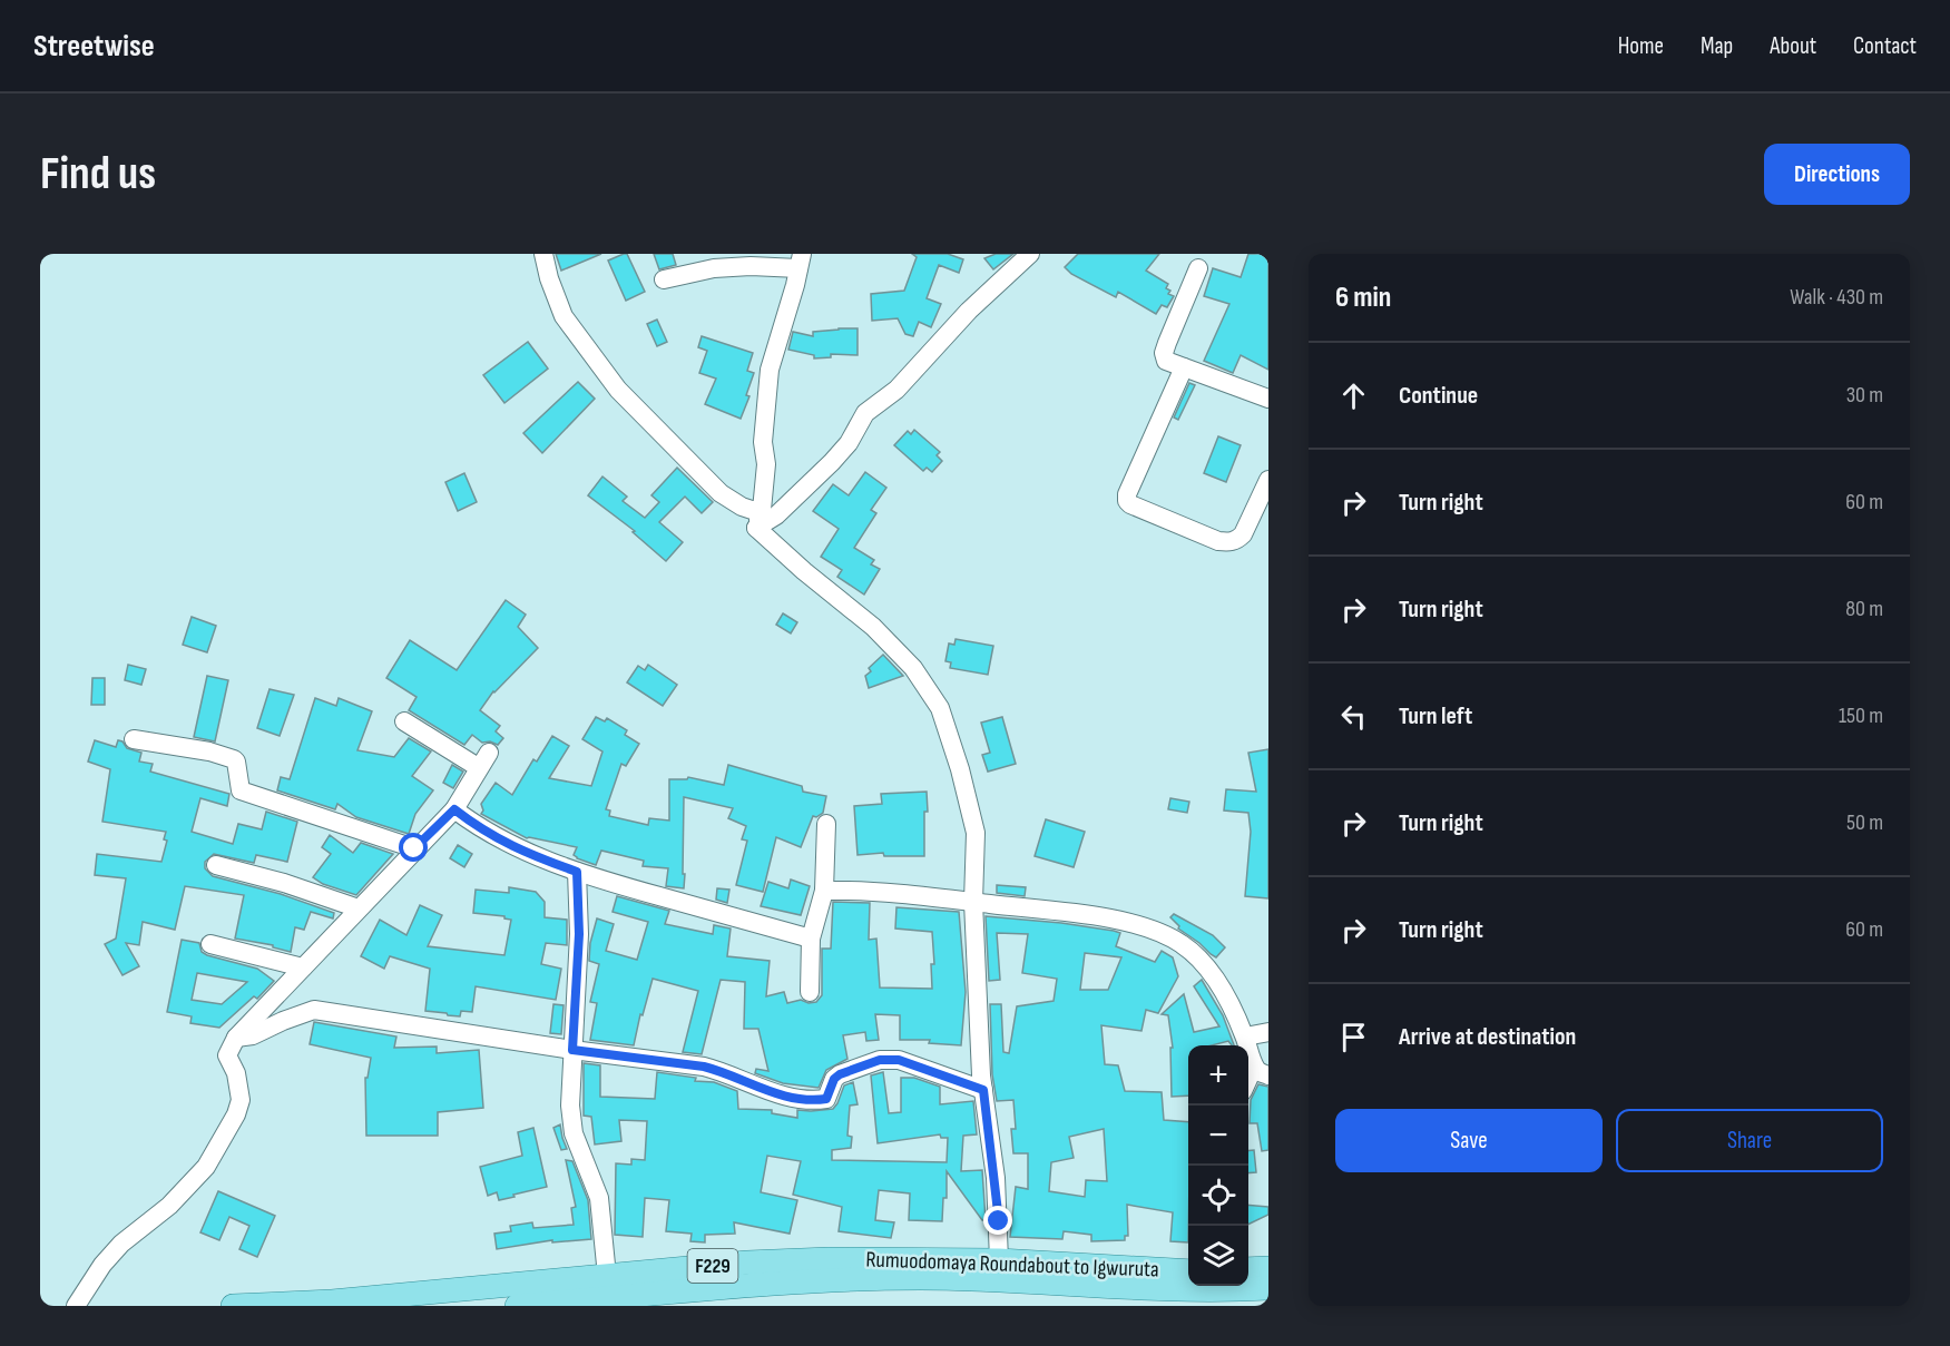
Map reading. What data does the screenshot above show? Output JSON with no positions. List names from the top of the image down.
{
  "streets": {
    "main road": ["Rumuodomaya Roundabout to Igwuruta", "F229"]
  },
  "crossings": [
    ["Rumuodomaya Roundabout to Igwuruta", "F229"]
  ],
  "page": {
    "header": "Streetwise",
    "nav": [
      "Home",
      "Map",
      "About",
      "Contact"
    ],
    "buttons": [
      "Directions",
      ["Save", "Share"]
    ],
    "title": "Find us",
    "heading": ["6 min", "Walk · 430 m"],
    "list": [
      ["Continue", "30 m"],
      ["Turn right", "60 m"],
      ["Turn right", "80 m"],
      ["Turn left", "150 m"],
      ["Turn right", "50 m"],
      ["Turn right", "60 m"],
      "Arrive at destination"
    ],
    "map_buttons": ["+", "−"]
  }
}
